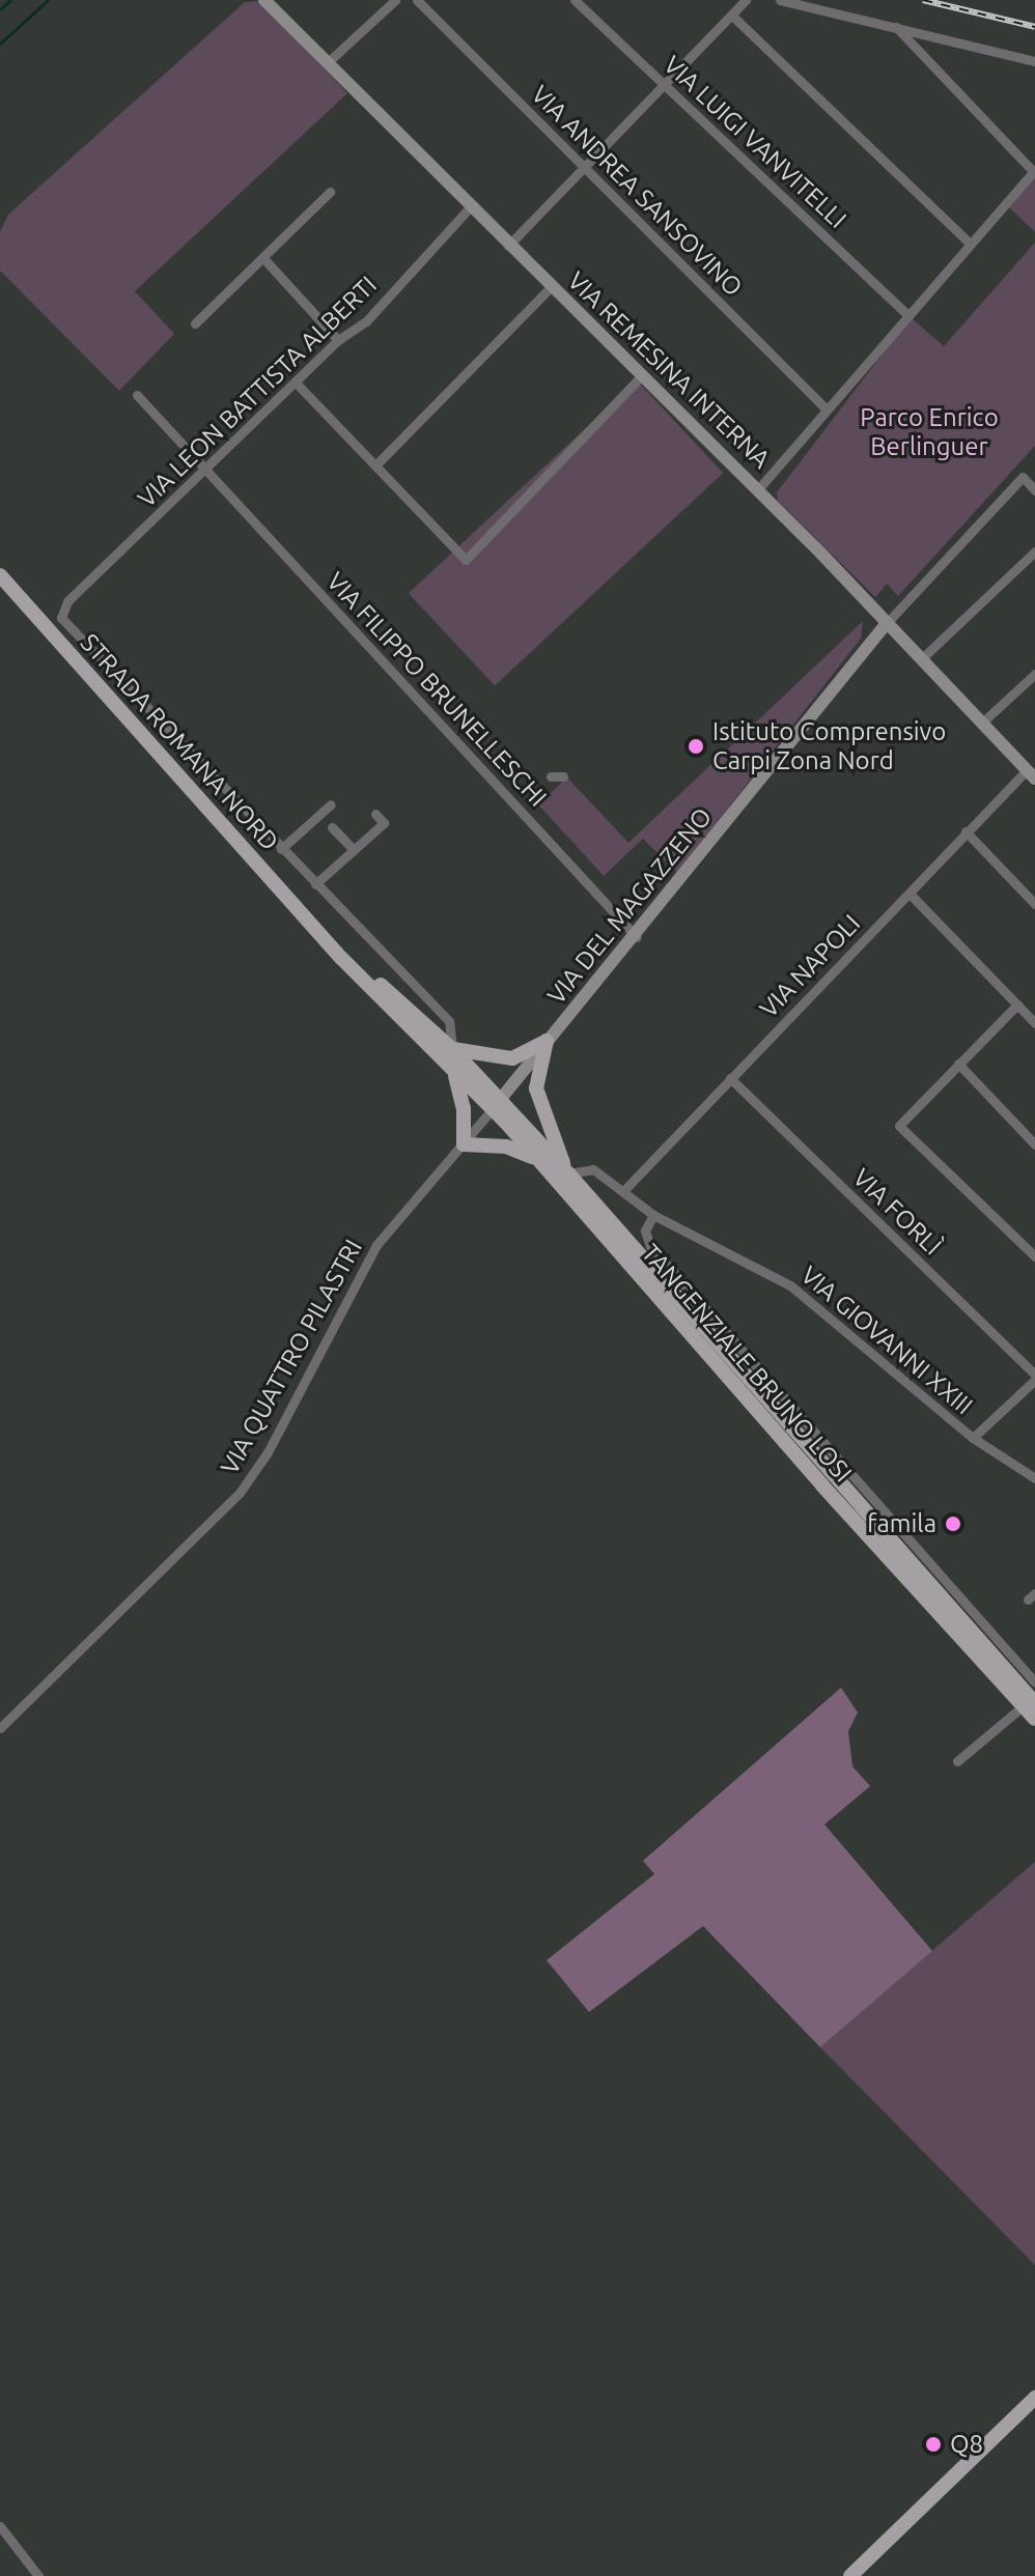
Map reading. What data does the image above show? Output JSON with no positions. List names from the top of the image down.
{
  "streets": {
    "main road": ["STRADA ROMANA NORD", "TANGENZIALE BRUNO LOSI"],
    "street": [
      "VIA LUIGI VANVITELLI",
      "VIA ANDREA SANSOVINO",
      "VIA REMESINA INTERNA",
      "VIA LEON BATTISTA ALBERTI",
      "VIA FILIPPO BRUNELLESCHI",
      "VIA DEL MAGAZZENO",
      "VIA NAPOLI",
      "VIA FORLÌ",
      "VIA GIOVANNI XXIII",
      "VIA QUATTRO PILASTRI"
    ]
  },
  "crossings": [
    ["VIA REMESINA INTERNA", "VIA LEON BATTISTA ALBERTI"],
    ["VIA REMESINA INTERNA", "VIA DEL MAGAZZENO"],
    ["VIA REMESINA INTERNA", "VIA NAPOLI"],
    ["VIA LEON BATTISTA ALBERTI", "VIA FILIPPO BRUNELLESCHI"],
    ["VIA FILIPPO BRUNELLESCHI", "VIA DEL MAGAZZENO"],
    ["STRADA ROMANA NORD", "VIA DEL MAGAZZENO"],
    ["STRADA ROMANA NORD", "VIA QUATTRO PILASTRI"],
    ["STRADA ROMANA NORD", "TANGENZIALE BRUNO LOSI"],
    ["VIA DEL MAGAZZENO", "VIA QUATTRO PILASTRI"],
    ["VIA DEL MAGAZZENO", "TANGENZIALE BRUNO LOSI"],
    ["VIA NAPOLI", "VIA FORLÌ"],
    ["VIA NAPOLI", "VIA GIOVANNI XXIII"],
    ["VIA GIOVANNI XXIII", "TANGENZIALE BRUNO LOSI"],
    ["VIA QUATTRO PILASTRI", "TANGENZIALE BRUNO LOSI"]
  ],
  "parks": ["Parco Enrico Berlinguer"],
  "places": ["Istituto Comprensivo Carpi Zona Nord", "famila", "Q8"]
}
